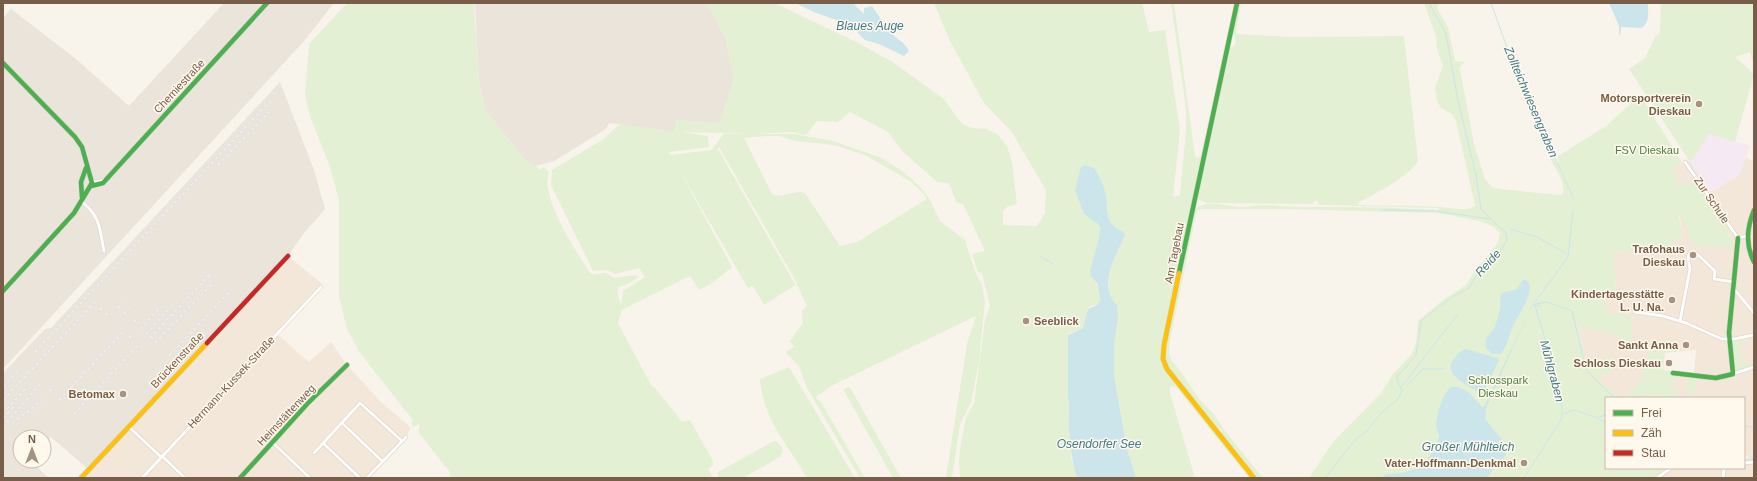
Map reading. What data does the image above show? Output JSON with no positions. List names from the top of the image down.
{
  "streets": {
    "street": [
      "Chemiestraße",
      "Zur Schule",
      "Am Tagebau",
      "Brückenstraße",
      "Hermann-Kussek-Straße",
      "Heimstättenweg"
    ]
  },
  "water": [
    "Blaues Auge",
    "Zollteichwiesengraben",
    "Reide",
    "Mühlgraben",
    "Osendorfer See",
    "Großer Mühlteich"
  ],
  "parks": ["FSV Dieskau", "Schlosspark Dieskau"],
  "places": [
    "Motorsportverein Dieskau",
    "Trafohaus Dieskau",
    "Kindertagesstätte L. U. Na.",
    "Seeblick",
    "Sankt Anna",
    "Schloss Dieskau",
    "Betomax",
    "Vater-Hoffmann-Denkmal"
  ],
  "legend": ["Frei", "Zäh", "Stau"],
  "north": "top"
}
